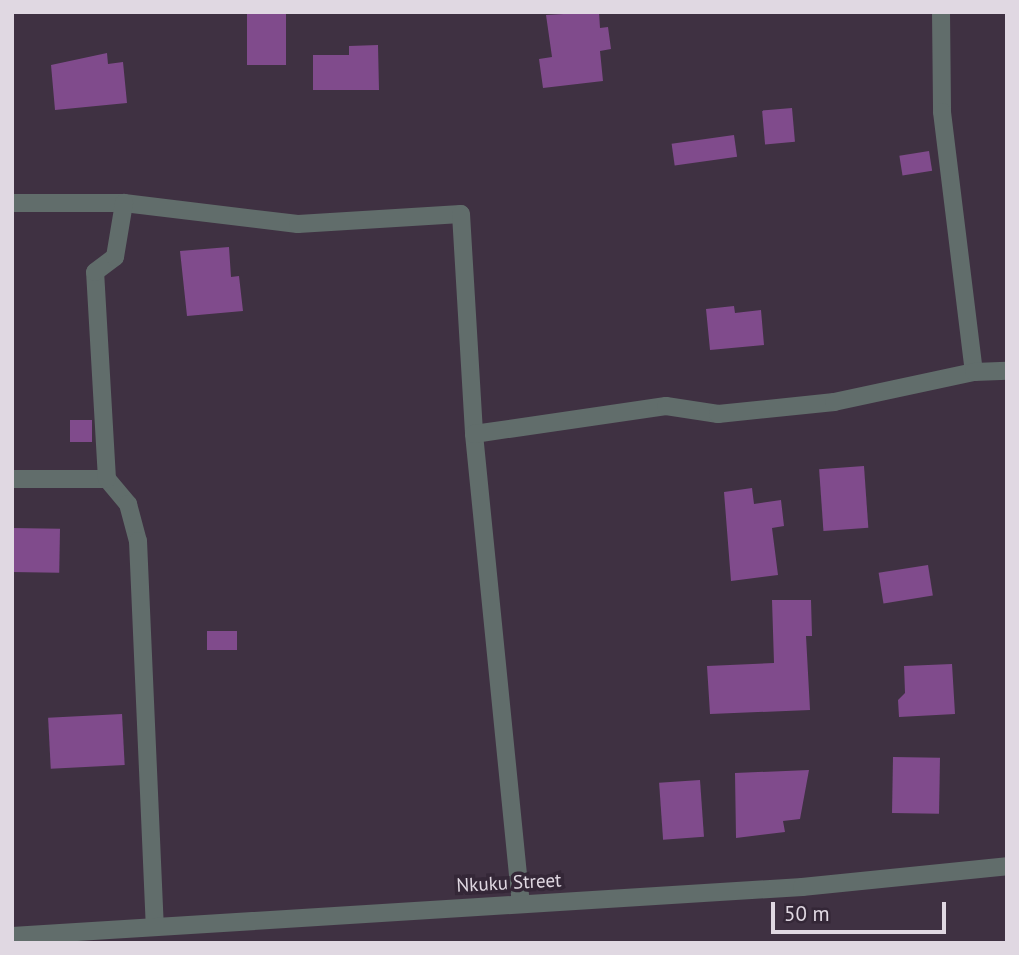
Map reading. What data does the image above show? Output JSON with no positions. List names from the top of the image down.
{
  "streets": {
    "street": ["Nkuku Street"]
  },
  "scale_bar": "50 m"
}
